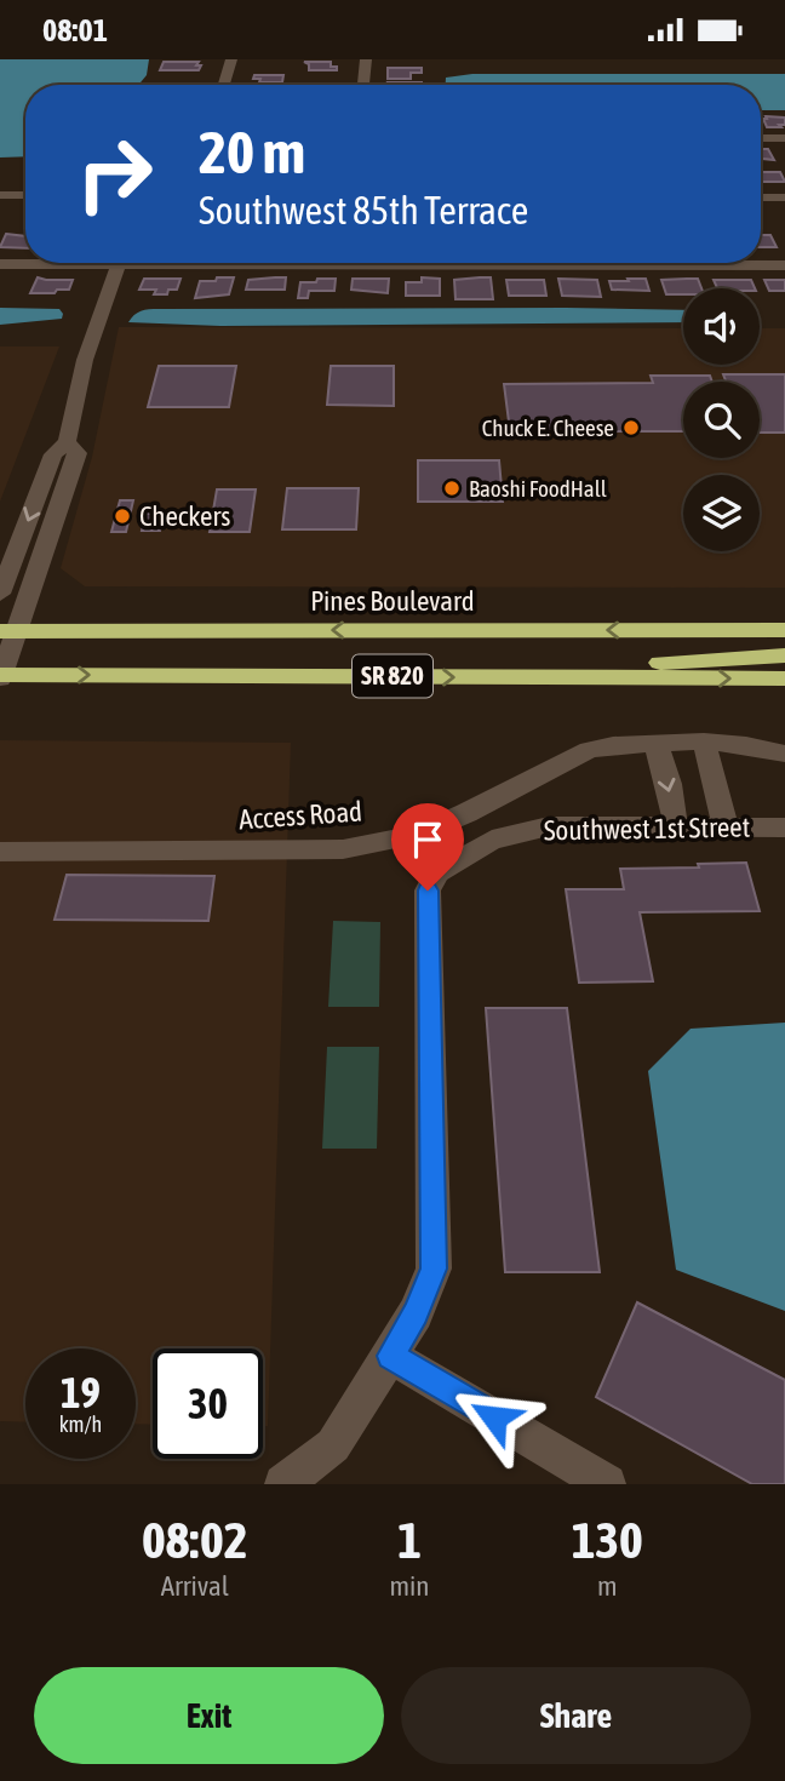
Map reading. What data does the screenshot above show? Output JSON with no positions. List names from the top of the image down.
{
  "streets": {
    "highway": ["Pines Boulevard", "SR 820"],
    "street": ["Access Road", "Southwest 1st Street"]
  },
  "places": ["Chuck E. Cheese", "Baoshi FoodHall", "Checkers"],
  "page": {
    "status": "08:01",
    "turn": ["20 m", "Southwest 85th Terrace"],
    "speed": "19 km/h",
    "limit": "30",
    "eta": [
      "08:02",
      "Arrival",
      "1",
      "min",
      "130",
      "m"
    ],
    "buttons": ["Exit", "Share"]
  }
}
